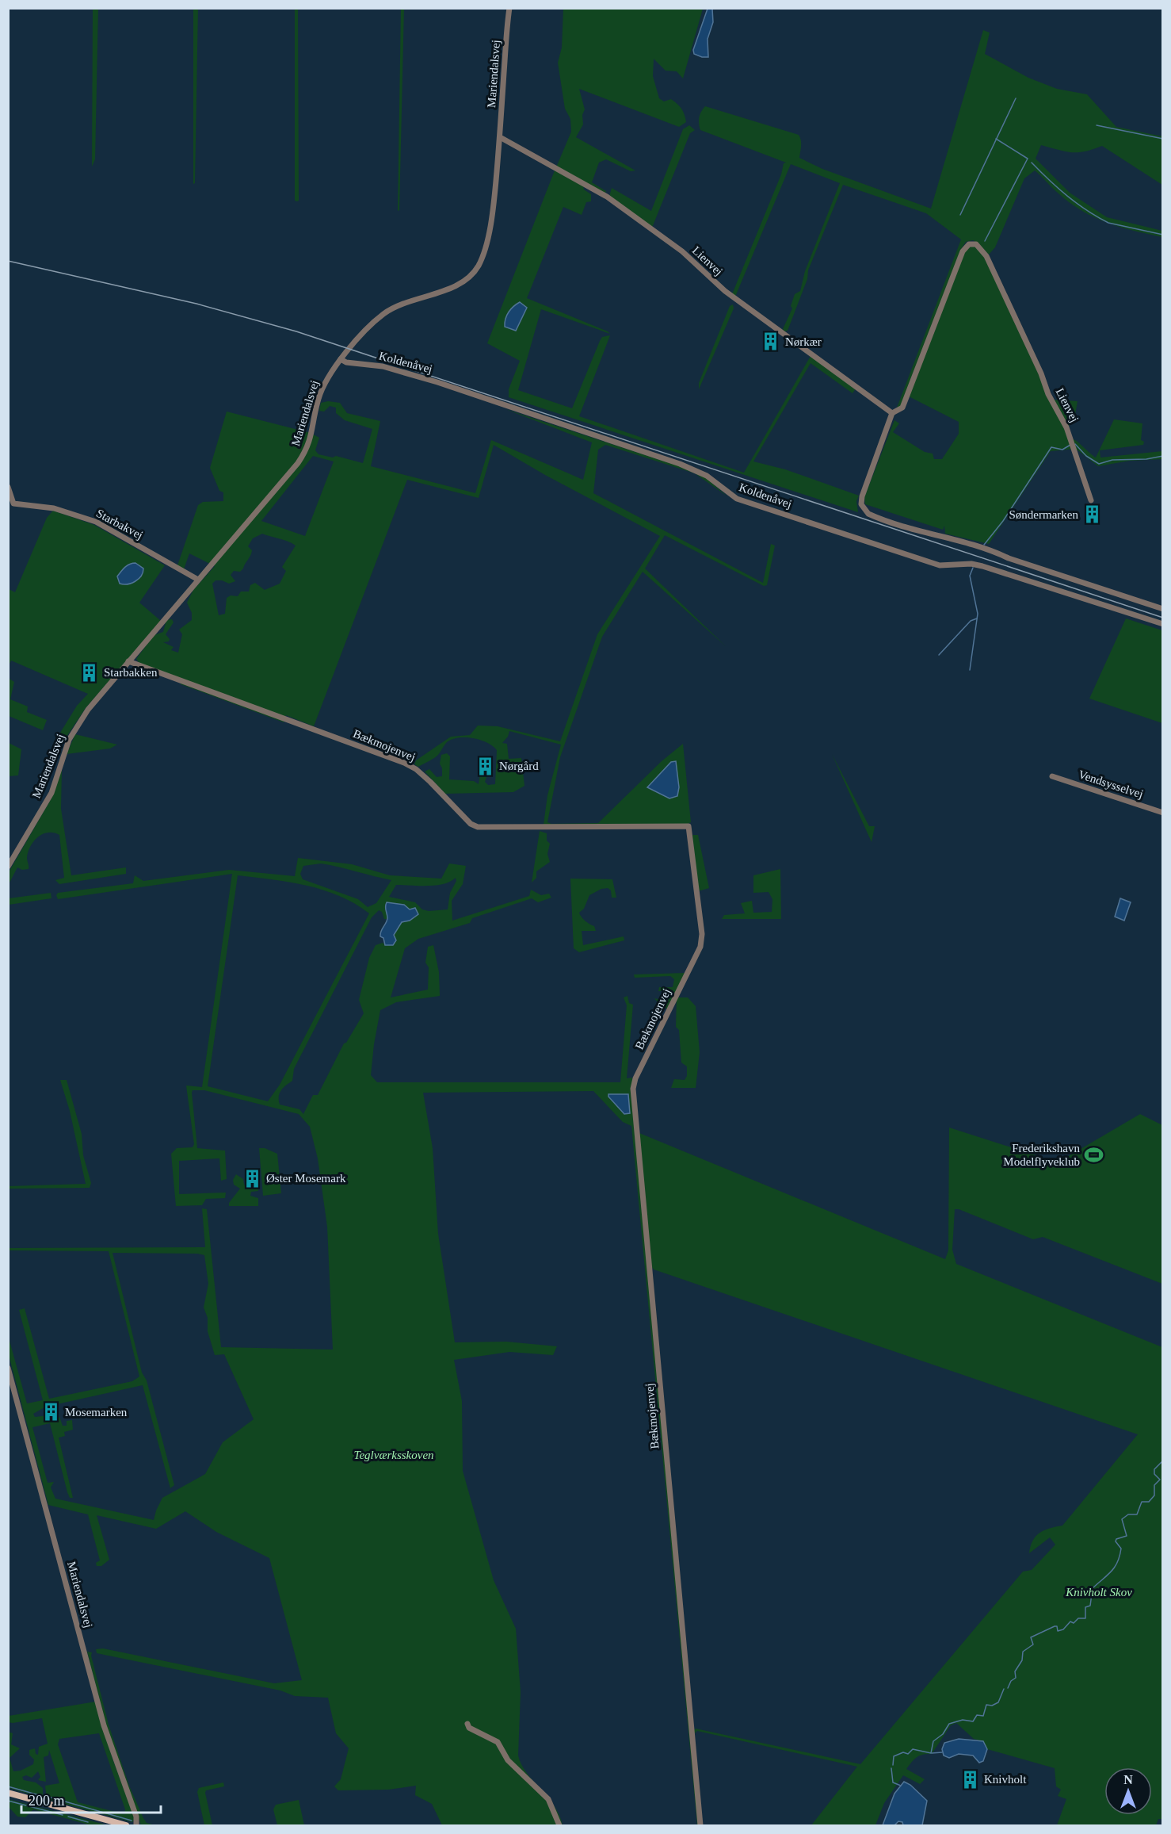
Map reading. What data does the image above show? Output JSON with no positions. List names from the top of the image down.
{
  "streets": {
    "street": [
      "Mariendalsvej",
      "Lienvej",
      "Koldenåvej",
      "Starbakvej",
      "Bækmojenvej",
      "Vendsysselvej"
    ]
  },
  "crossings": [
    ["Mariendalsvej", "Lienvej"],
    ["Mariendalsvej", "Koldenåvej"],
    ["Mariendalsvej", "Starbakvej"],
    ["Mariendalsvej", "Bækmojenvej"]
  ],
  "parks": ["Teglværksskoven", "Knivholt Skov"],
  "places": {
    "building": [
      "Nørkær",
      "Søndermarken",
      "Starbakken",
      "Nørgård",
      "Øster Mosemark",
      "Mosemarken",
      "Knivholt"
    ],
    "sports": ["Frederikshavn Modelflyveklub"]
  },
  "scale_bar": "200 m",
  "north": "top"
}
